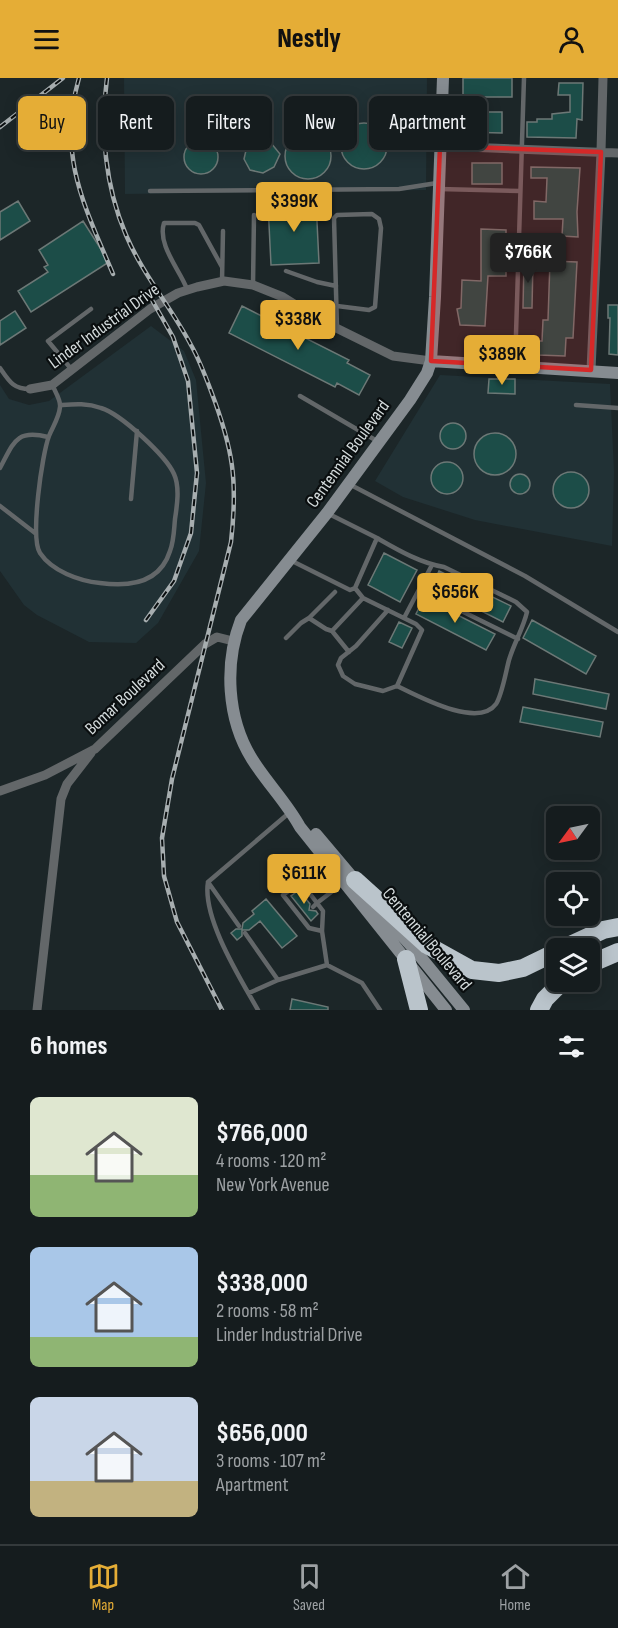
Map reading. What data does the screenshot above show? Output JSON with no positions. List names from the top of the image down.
{
  "streets": {
    "main road": ["Centennial Boulevard"],
    "street": ["Linder Industrial Drive", "Bomar Boulevard"]
  },
  "crossings": [
    ["Linder Industrial Drive", "Centennial Boulevard"],
    ["Centennial Boulevard", "Bomar Boulevard"]
  ],
  "north": "bottom left",
  "page": {
    "header": "Nestly",
    "chip": [
      "Buy",
      "Rent",
      "Filters",
      "New",
      "Apartment"
    ],
    "price": [
      "$399K",
      "$766K",
      "$338K",
      "$389K",
      "$656K",
      "$611K"
    ],
    "heading": "6 homes",
    "list": [
      {
        "name": "$766,000",
        "note": "4 rooms · 120 m² · New York Avenue"
      },
      {
        "name": "$338,000",
        "note": "2 rooms · 58 m² · Linder Industrial Drive"
      },
      {
        "name": "$656,000",
        "note": "3 rooms · 107 m² · Apartment"
      }
    ],
    "tabs": ["Map", "Saved", "Home"]
  }
}
